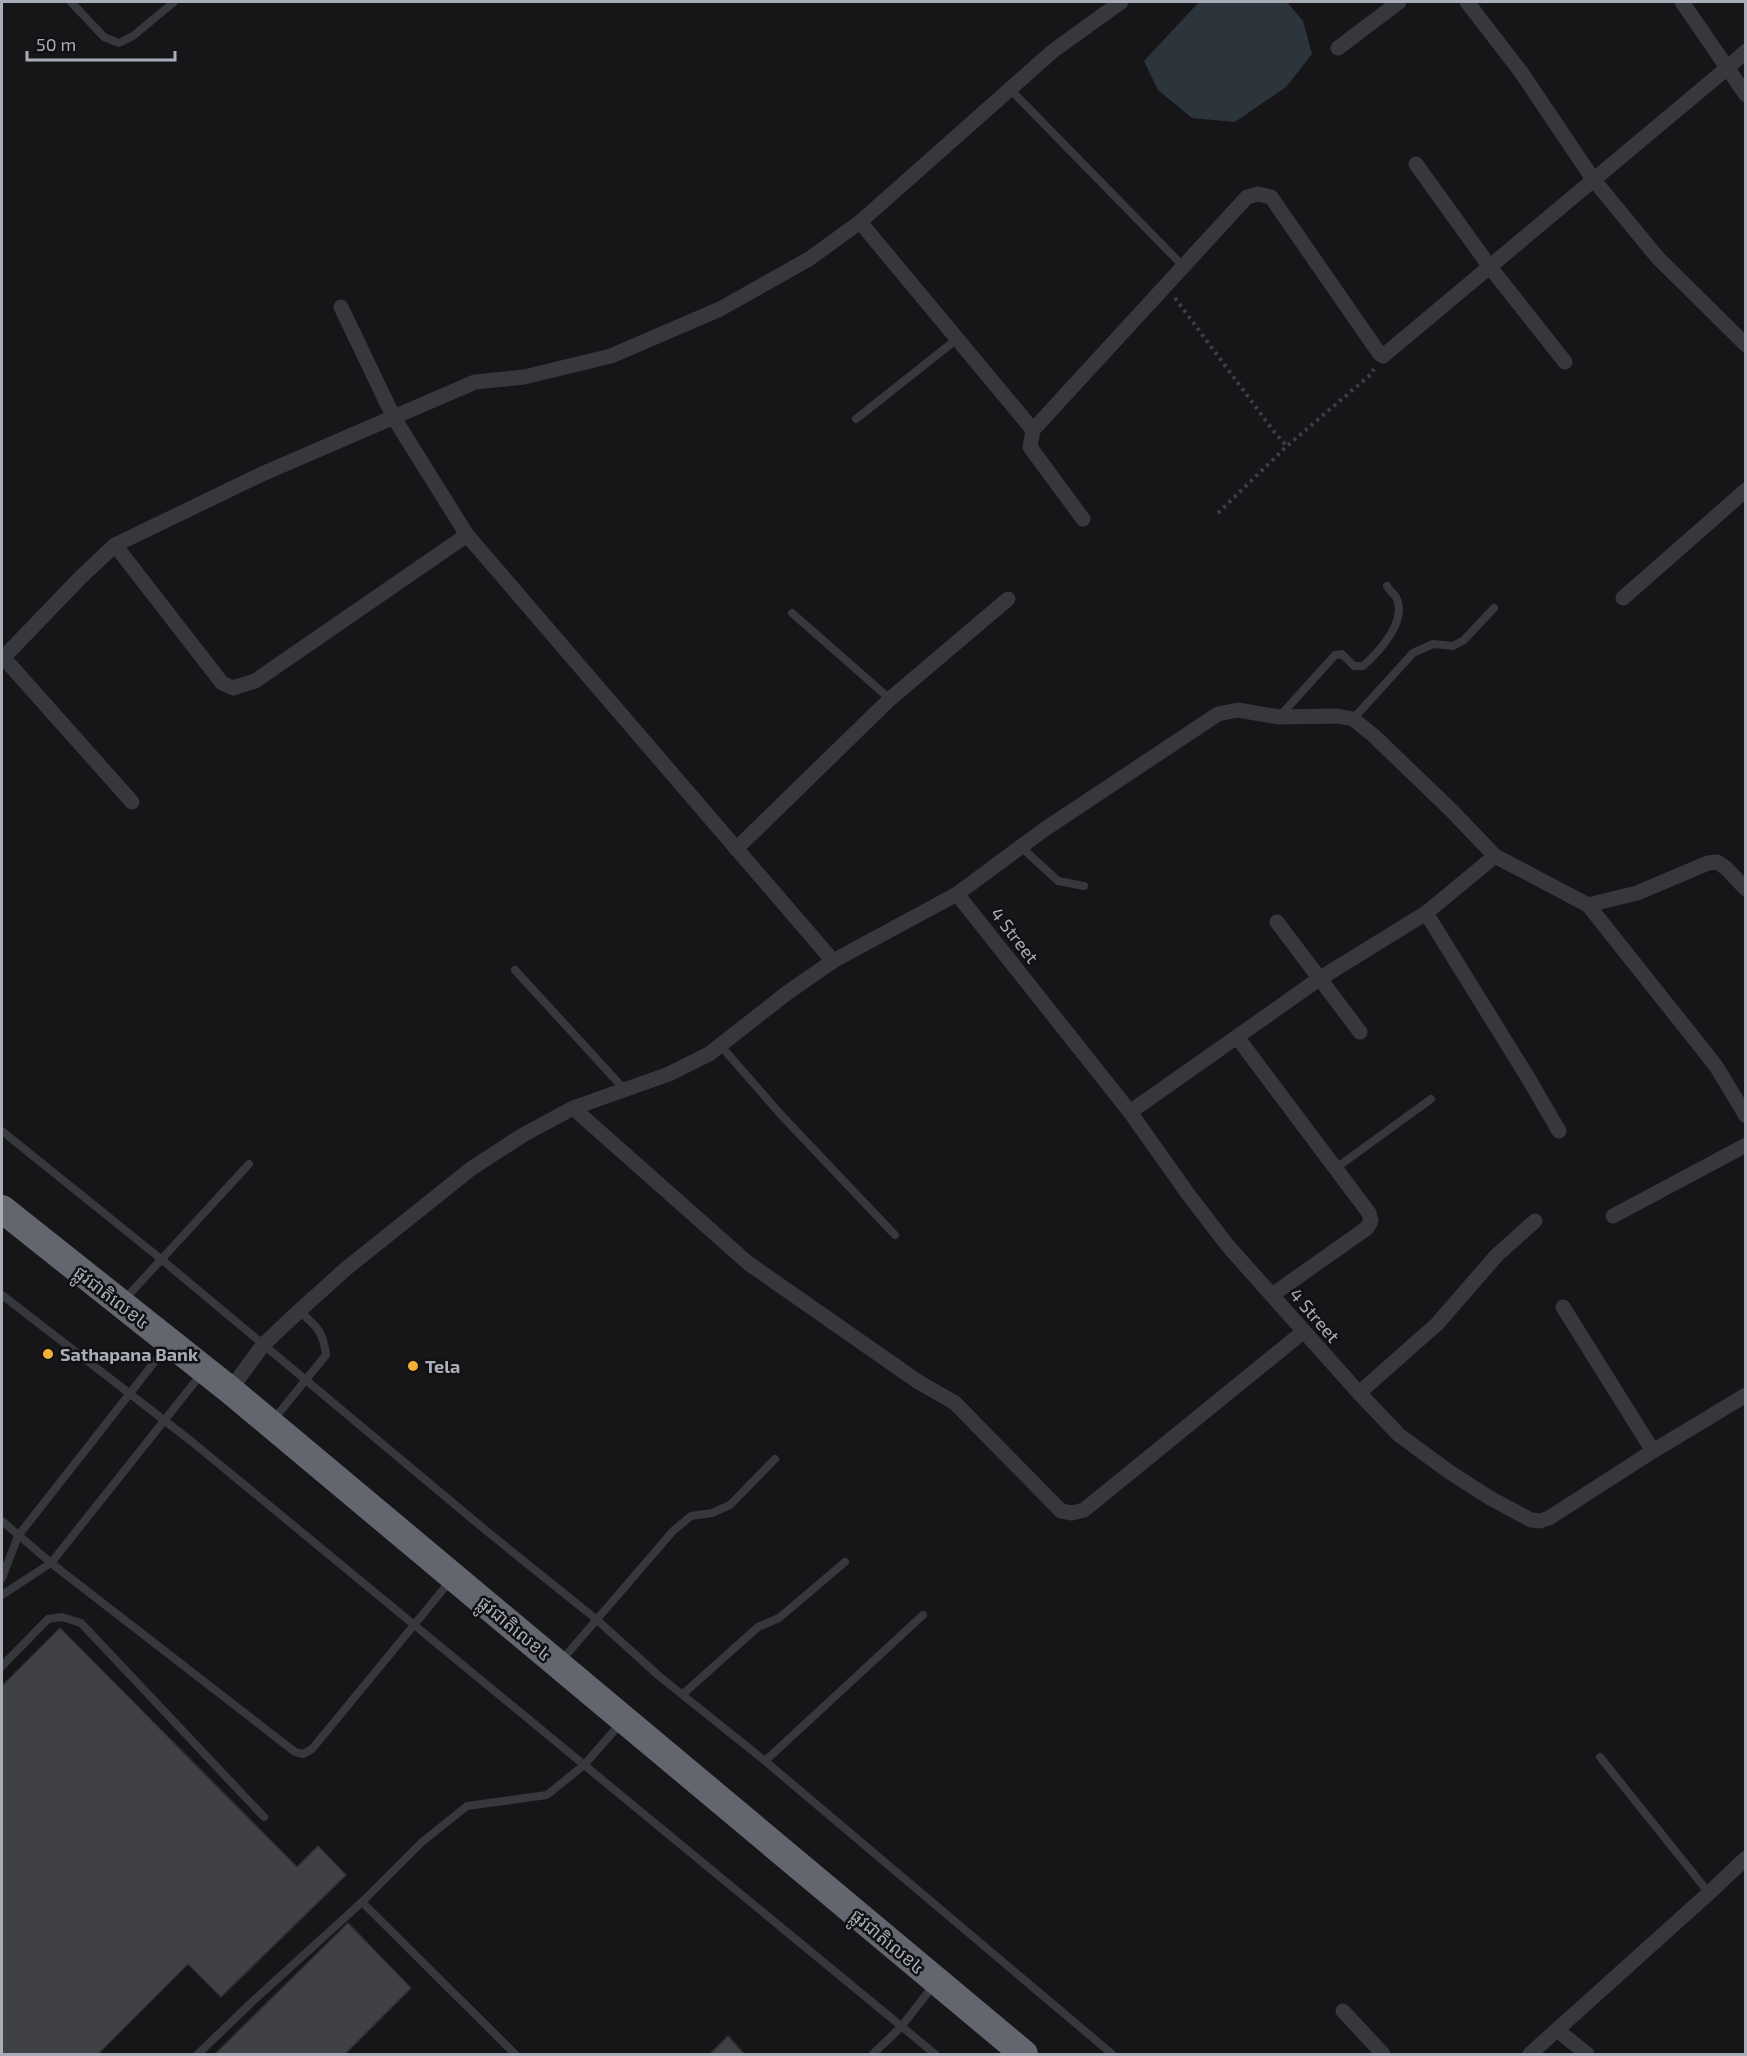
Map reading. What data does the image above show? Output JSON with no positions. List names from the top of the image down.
{
  "streets": {
    "highway": ["ផ្លូវជាតិលេខ៤"],
    "street": ["4 Street"]
  },
  "places": ["Sathapana Bank", "Tela"],
  "scale_bar": "50 m"
}
